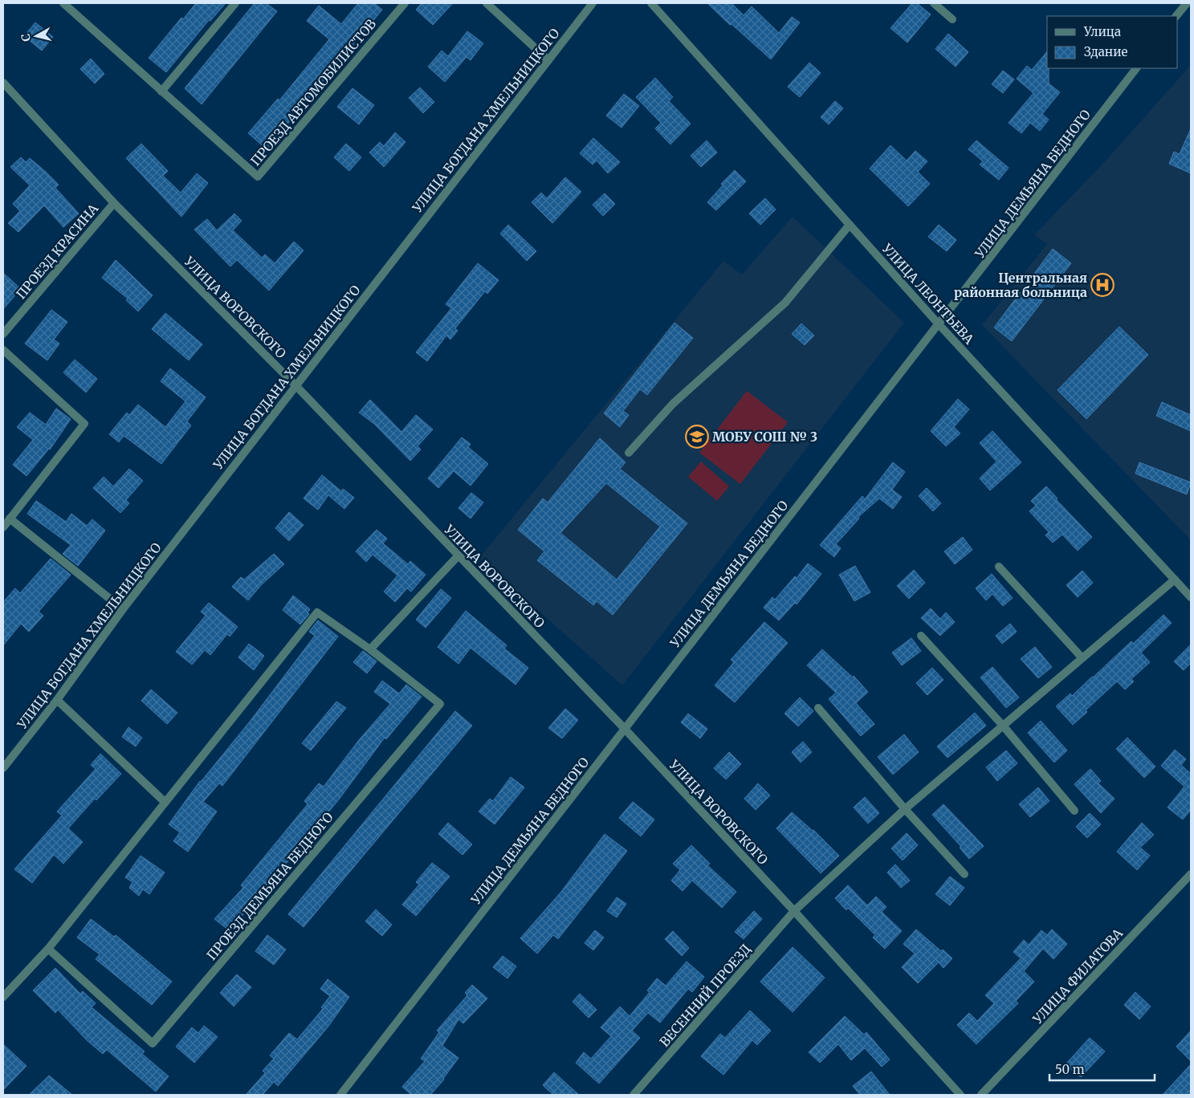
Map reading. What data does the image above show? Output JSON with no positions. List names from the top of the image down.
{
  "streets": {
    "street": [
      "ПРОЕЗД АВТОМОБИЛИСТОВ",
      "УЛИЦА БОГДАНА ХМЕЛЬНИЦКОГО",
      "УЛИЦА ДЕМЬЯНА БЕДНОГО",
      "ПРОЕЗД КРАСИНА",
      "УЛИЦА ЛЕОНТЬЕВА",
      "УЛИЦА ВОРОВСКОГО",
      "ПРОЕЗД ДЕМЬЯНА БЕДНОГО",
      "УЛИЦА ФИЛАТОВА",
      "ВЕСЕННИЙ ПРОЕЗД"
    ]
  },
  "crossings": [
    ["УЛИЦА БОГДАНА ХМЕЛЬНИЦКОГО", "УЛИЦА ВОРОВСКОГО"],
    ["УЛИЦА ДЕМЬЯНА БЕДНОГО", "УЛИЦА ЛЕОНТЬЕВА"],
    ["УЛИЦА ДЕМЬЯНА БЕДНОГО", "УЛИЦА ВОРОВСКОГО"],
    ["ПРОЕЗД КРАСИНА", "УЛИЦА ВОРОВСКОГО"],
    ["УЛИЦА ЛЕОНТЬЕВА", "ВЕСЕННИЙ ПРОЕЗД"],
    ["УЛИЦА ВОРОВСКОГО", "ВЕСЕННИЙ ПРОЕЗД"]
  ],
  "places": {
    "hospital": ["Центральная районная больница"],
    "school or university": ["МОБУ СОШ № 3"]
  },
  "legend": ["Улица", "Здание"],
  "scale_bar": "50 m",
  "north": "left"
}
